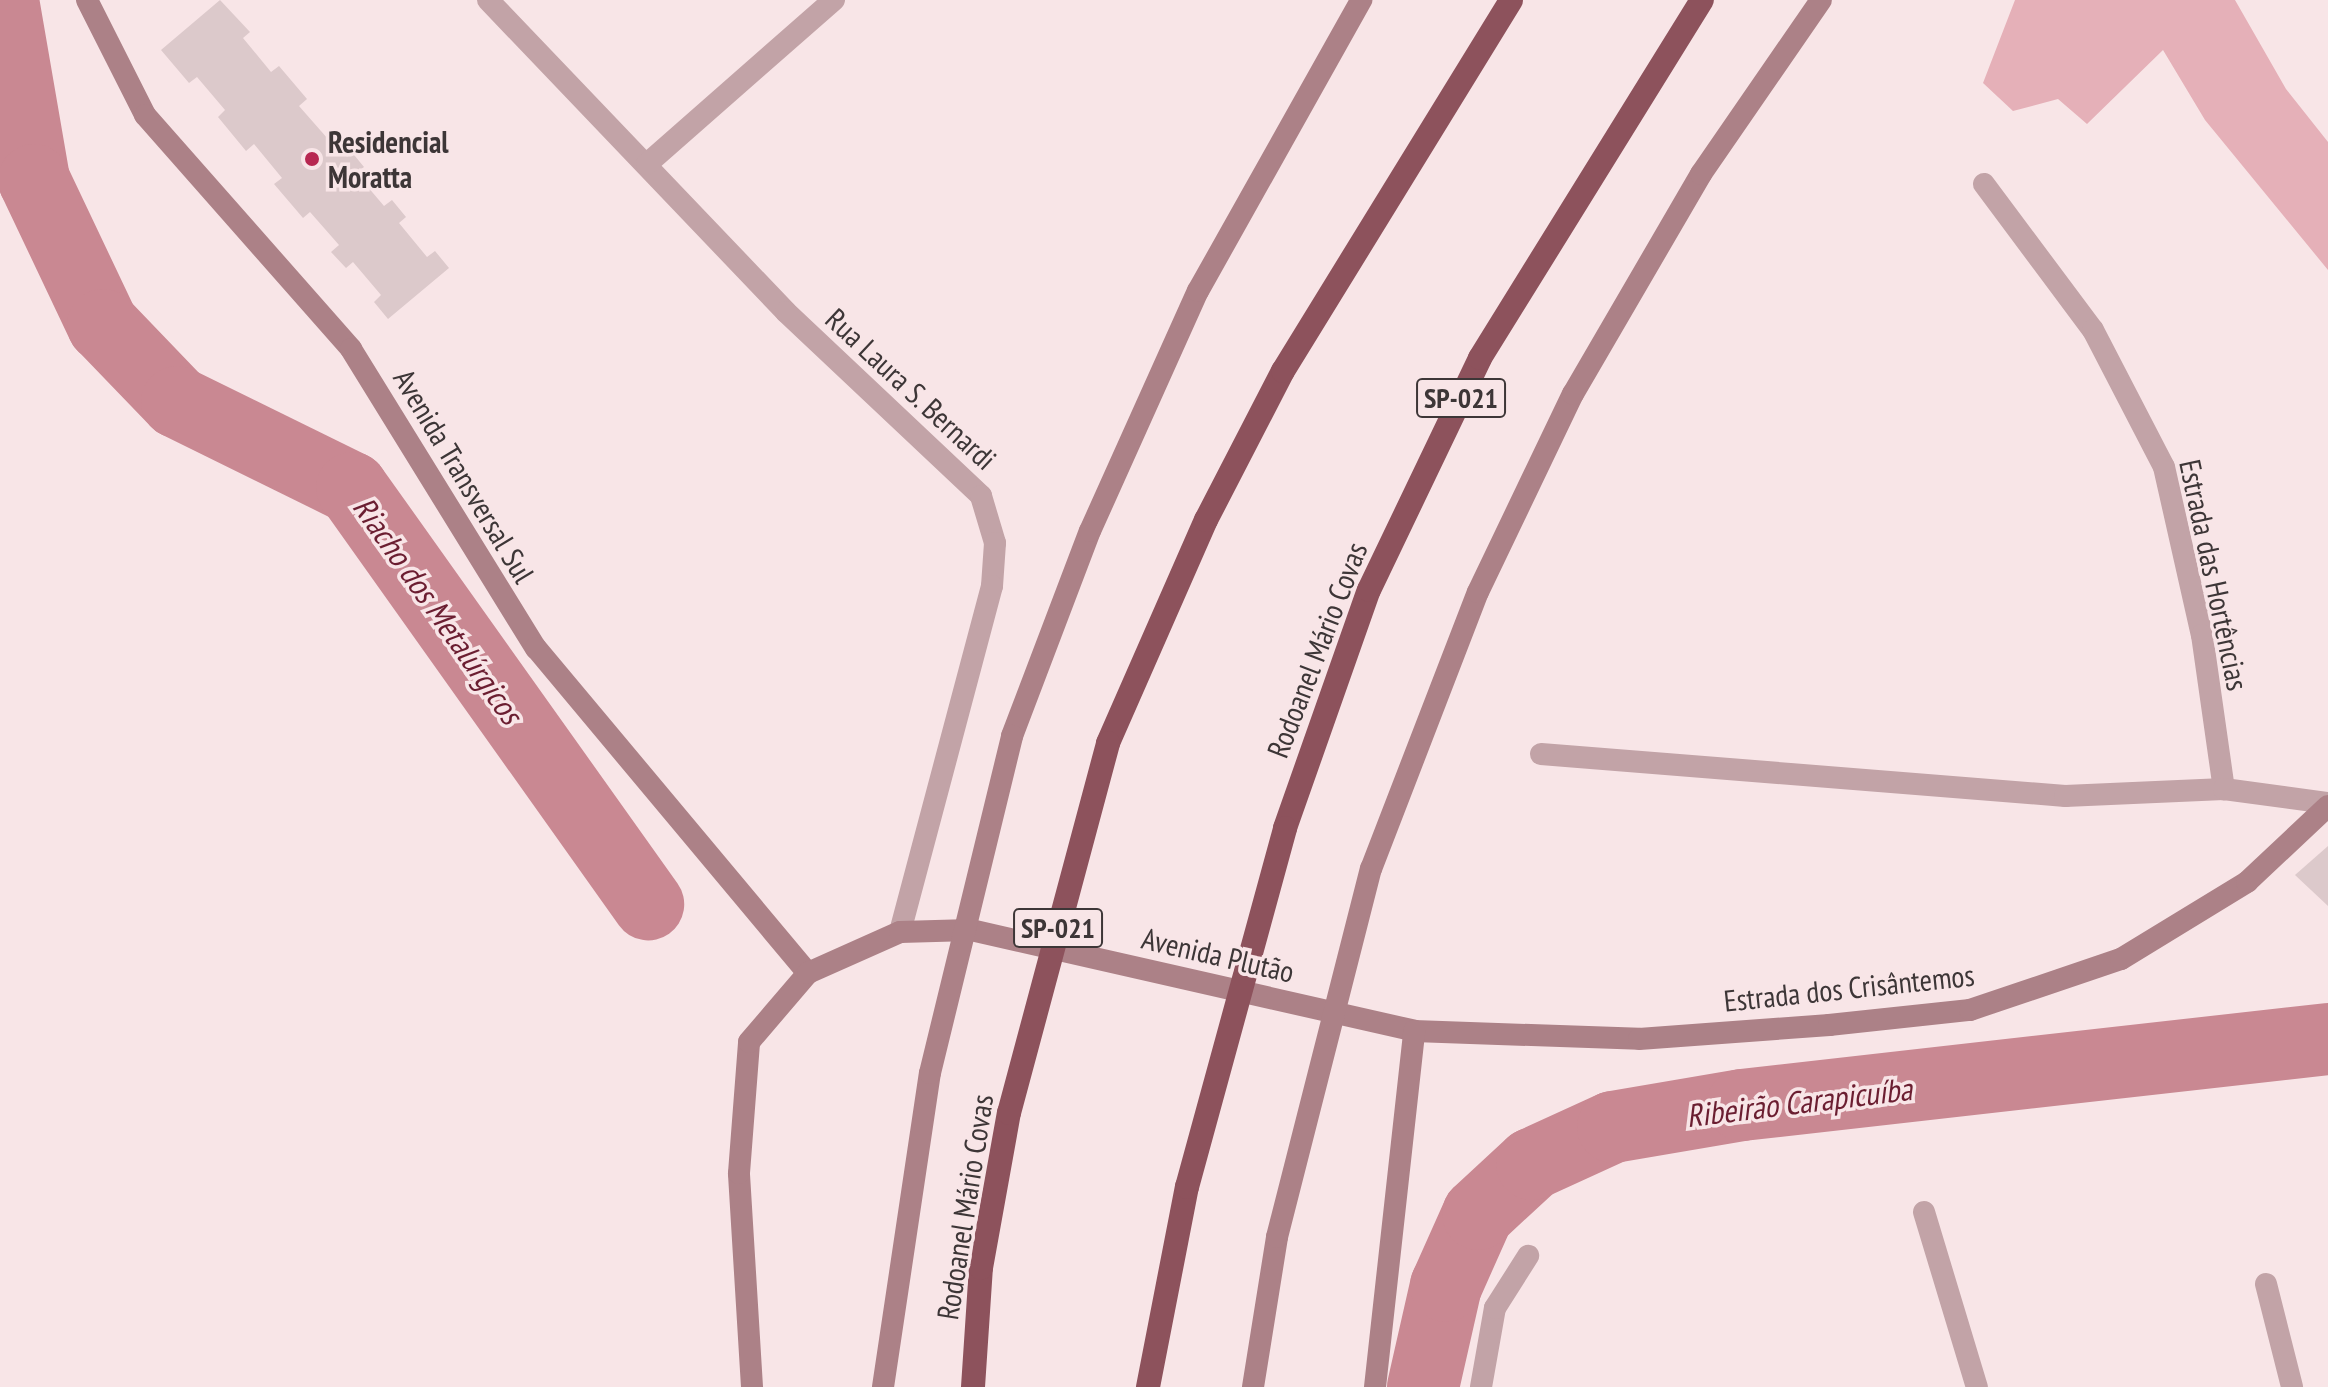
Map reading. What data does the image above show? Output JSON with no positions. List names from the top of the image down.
{
  "streets": {
    "highway": ["SP-021", "Rodoanel Mário Covas"],
    "main road": ["Avenida Transversal Sul", "Avenida Plutão", "Estrada dos Crisântemos"],
    "street": ["Rua Laura S. Bernardi", "Estrada das Hortências"]
  },
  "crossings": [
    ["Rua Laura S. Bernardi", "Avenida Plutão"],
    ["Avenida Transversal Sul", "Avenida Plutão"],
    ["Avenida Plutão", "Estrada dos Crisântemos"]
  ],
  "water": ["Riacho dos Metalúrgicos", "Ribeirão Carapicuíba"],
  "places": ["Residencial Moratta"]
}
